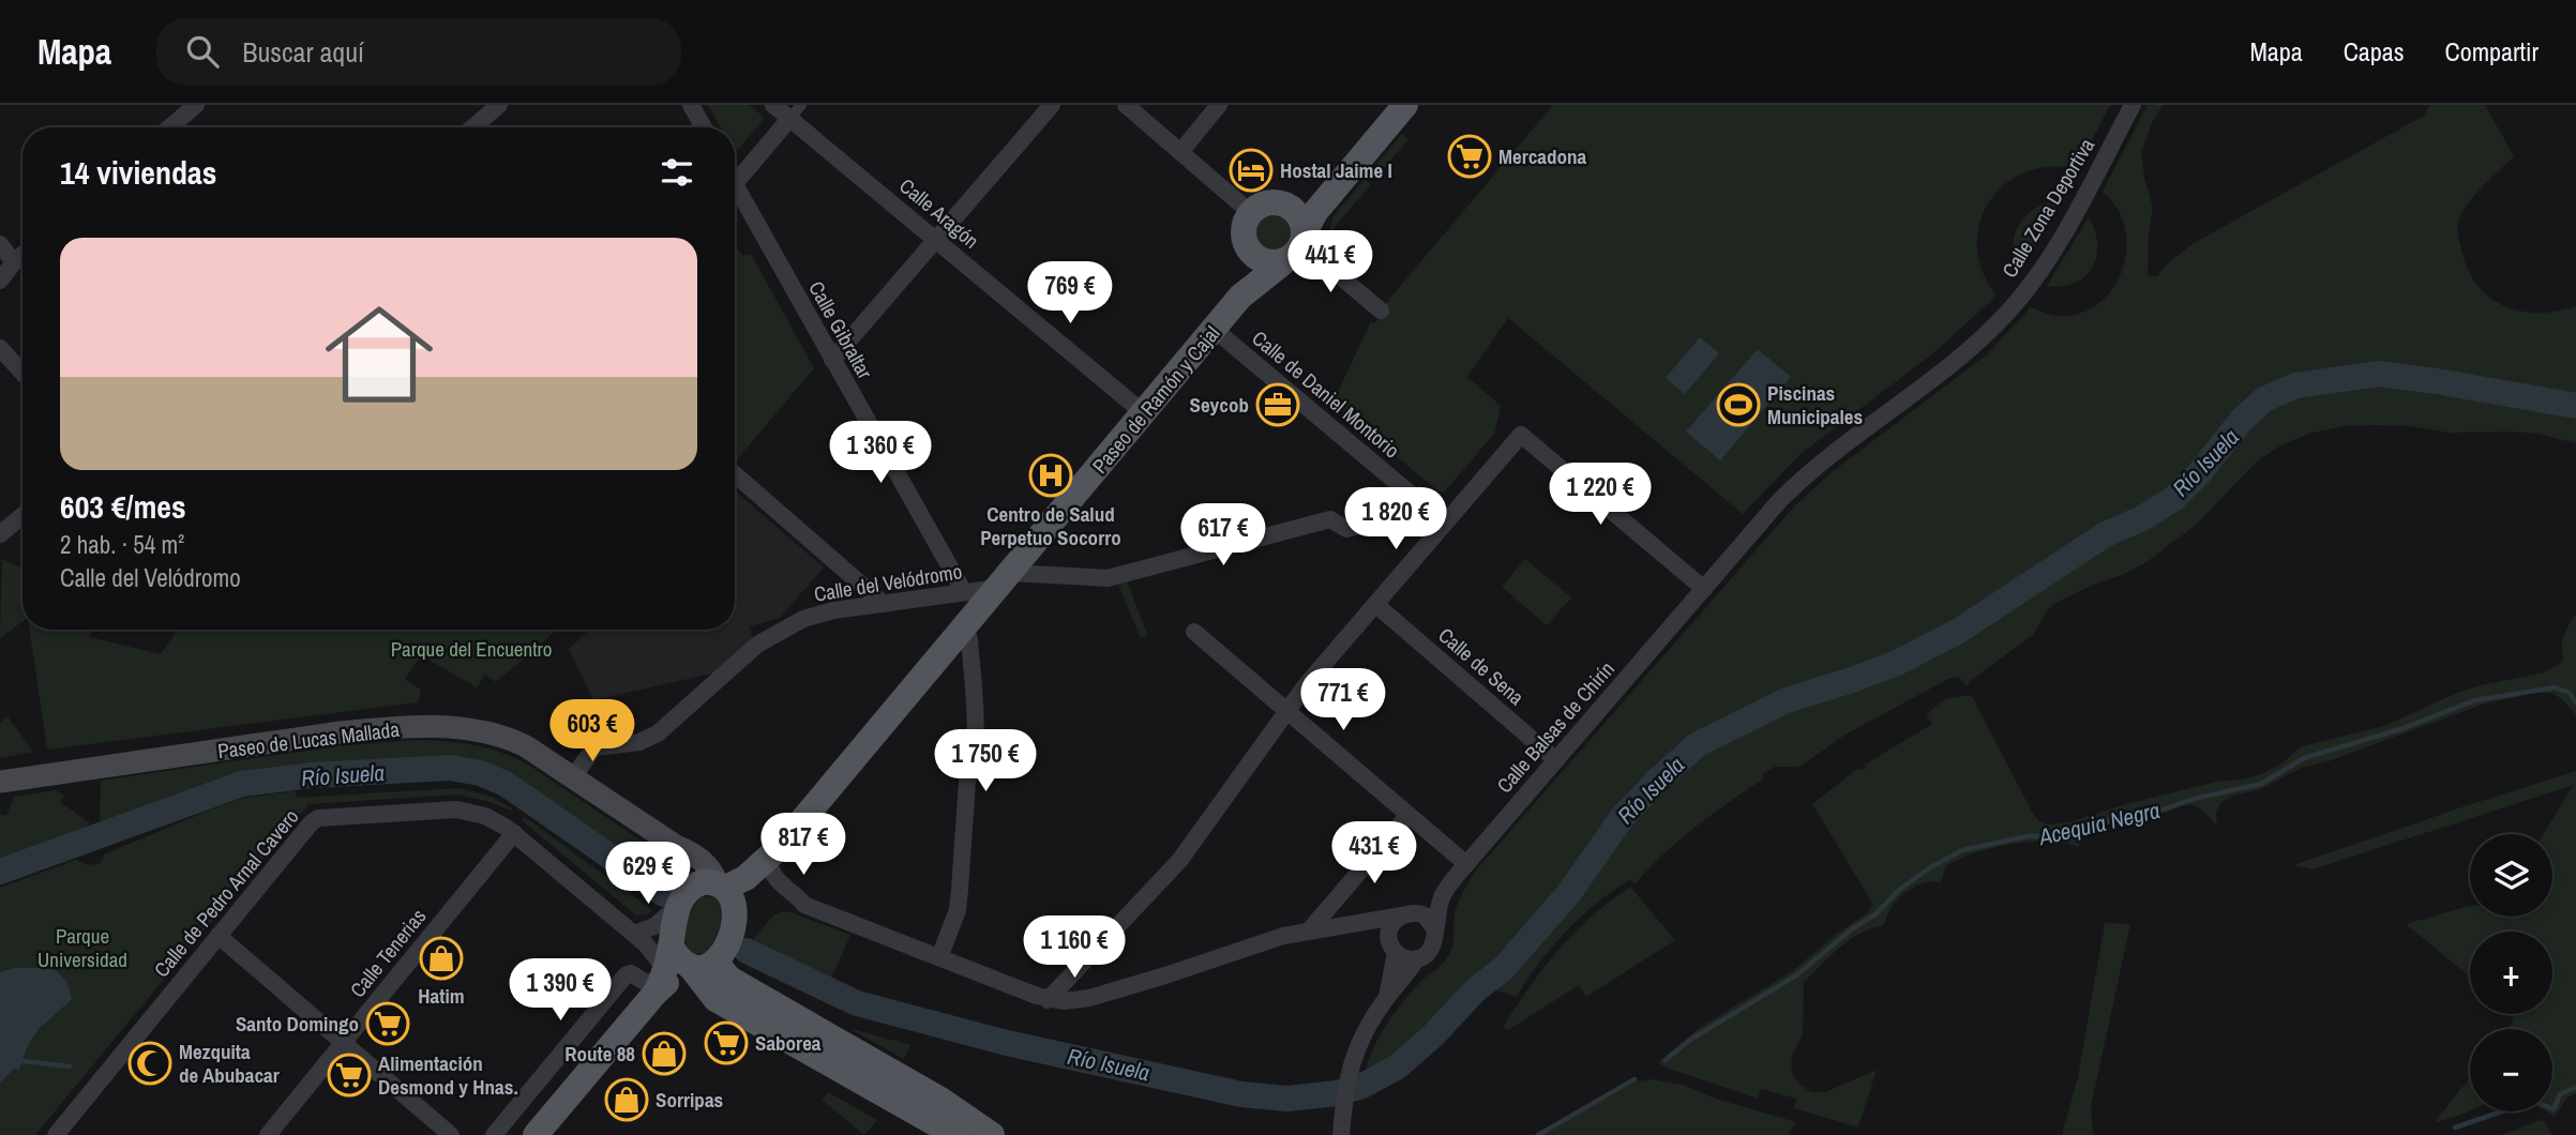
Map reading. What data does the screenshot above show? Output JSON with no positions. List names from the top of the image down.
{
  "streets": {
    "main road": ["Paseo de Ramón y Cajal", "Paseo de Lucas Mallada"],
    "street": [
      "Calle Zona Deportiva",
      "Calle Aragón",
      "Calle Gibraltar",
      "Calle de Daniel Montorio",
      "Calle del Velódromo",
      "Calle de Sena",
      "Calle Balsas de Chirín",
      "Calle de Pedro Arnal Cavero",
      "Calle Tenerias"
    ]
  },
  "crossings": [
    ["Calle Zona Deportiva", "Calle Balsas de Chirín"],
    ["Calle Aragón", "Paseo de Ramón y Cajal"],
    ["Calle Gibraltar", "Calle del Velódromo"],
    ["Calle de Daniel Montorio", "Paseo de Ramón y Cajal"],
    ["Calle de Daniel Montorio", "Calle del Velódromo"],
    ["Paseo de Ramón y Cajal", "Calle del Velódromo"],
    ["Paseo de Ramón y Cajal", "Paseo de Lucas Mallada"],
    ["Paseo de Ramón y Cajal", "Calle de Pedro Arnal Cavero"],
    ["Calle del Velódromo", "Paseo de Lucas Mallada"],
    ["Calle de Sena", "Calle Balsas de Chirín"],
    ["Calle de Pedro Arnal Cavero", "Calle Tenerias"]
  ],
  "water": ["Río Isuela", "Acequia Negra"],
  "parks": ["Parque del Encuentro", "Parque Universidad"],
  "places": {
    "supermarket": [
      "Mercadona",
      "Santo Domingo",
      "Saborea",
      "Alimentación Desmond y Hnas."
    ],
    "hotel": ["Hostal Jaime I"],
    "office": ["Seycob"],
    "sports": ["Piscinas Municipales"],
    "hospital": ["Centro de Salud Perpetuo Socorro"],
    "shop": ["Hatim", "Route 88", "Sorripas"],
    "mosque": ["Mezquita de Abubacar"]
  },
  "page": {
    "header": "Mapa",
    "search": "Buscar aquí",
    "nav": ["Mapa", "Capas", "Compartir"],
    "heading": "14 viviendas",
    "list": [
      {
        "name": "603 €/mes",
        "note": "2 hab. · 54 m² · Calle del Velódromo"
      }
    ],
    "price": [
      "441 €",
      "769 €",
      "1 360 €",
      "1 220 €",
      "1 820 €",
      "617 €",
      "771 €",
      "603 €",
      "1 750 €",
      "817 €",
      "431 €",
      "629 €",
      "1 160 €",
      "1 390 €"
    ],
    "map_buttons": ["+", "−"]
  }
}
